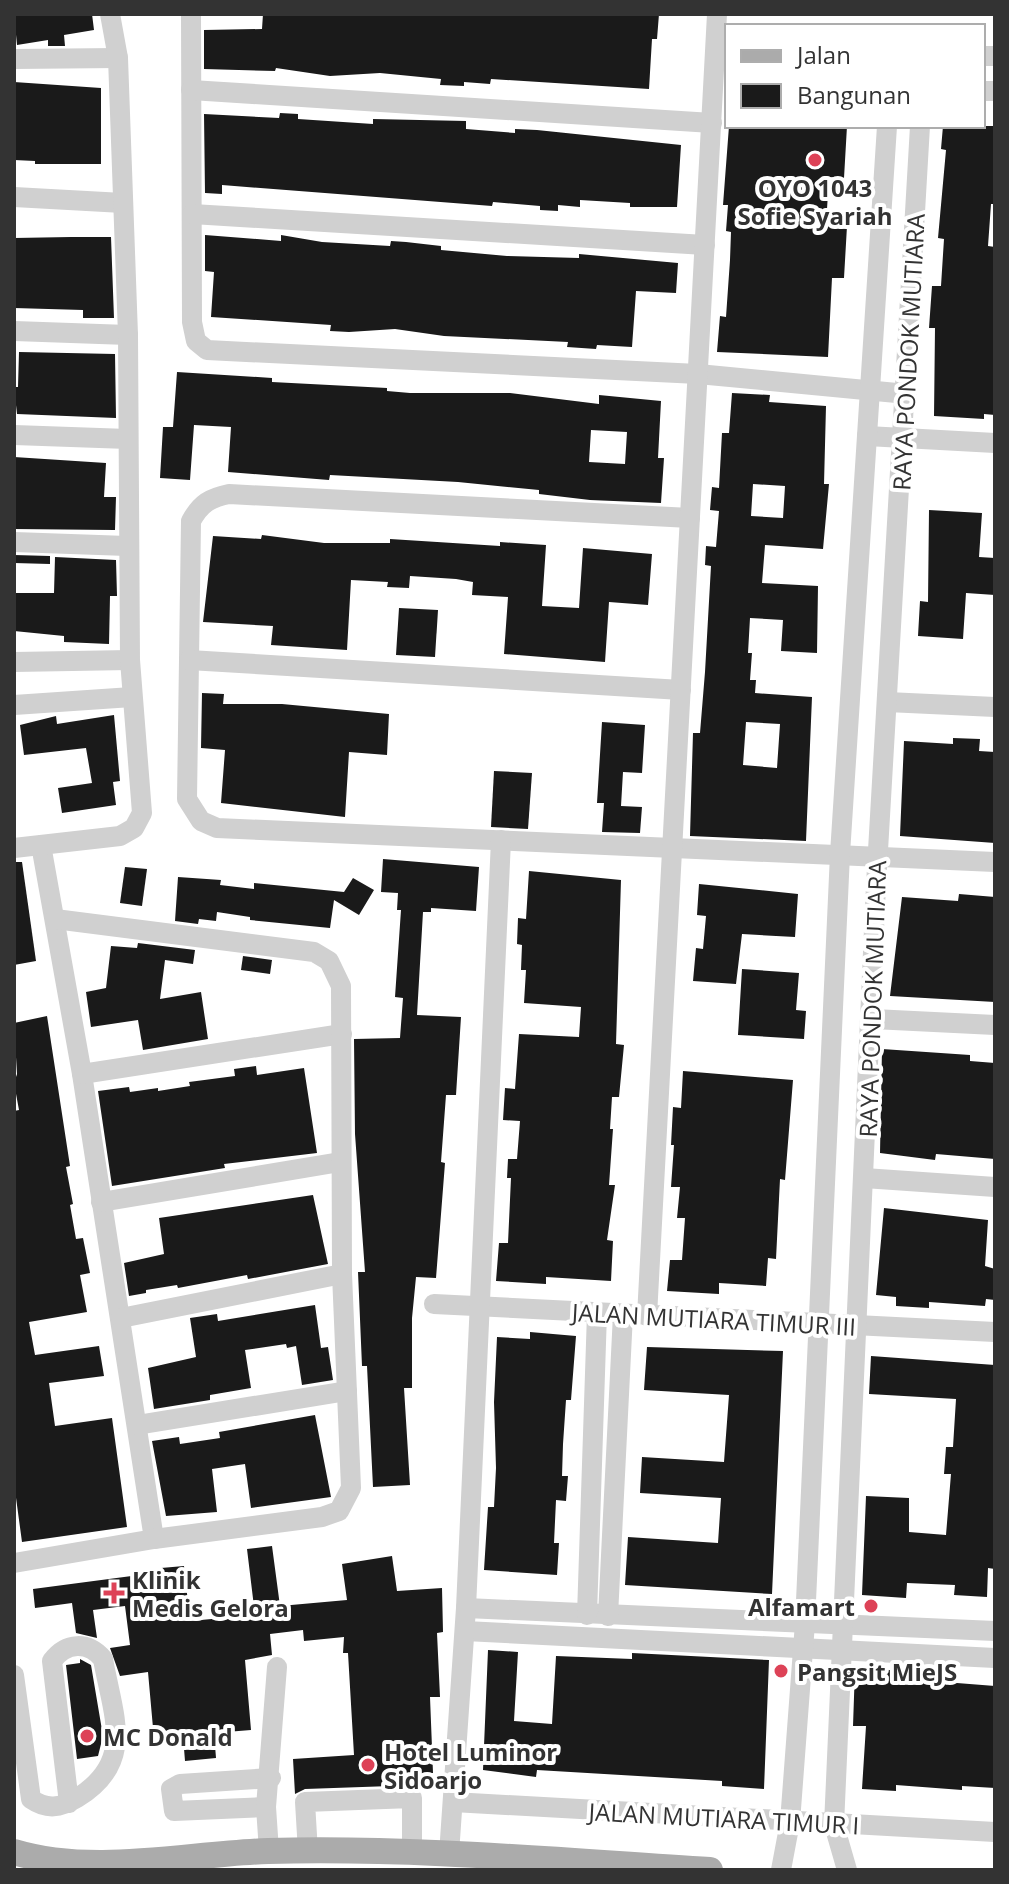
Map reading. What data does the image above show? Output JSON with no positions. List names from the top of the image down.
{
  "streets": {
    "street": ["RAYA PONDOK MUTIARA", "JALAN MUTIARA TIMUR III", "JALAN MUTIARA TIMUR I"]
  },
  "crossings": [
    ["RAYA PONDOK MUTIARA", "JALAN MUTIARA TIMUR III"],
    ["RAYA PONDOK MUTIARA", "JALAN MUTIARA TIMUR I"]
  ],
  "places": {
    "other": [
      "OYO 1043 Sofie Syariah",
      "Alfamart",
      "Pangsit MieJS",
      "MC Donald",
      "Hotel Luminor Sidoarjo"
    ],
    "health": ["Klinik Medis Gelora"]
  },
  "legend": ["Jalan", "Bangunan"]
}
